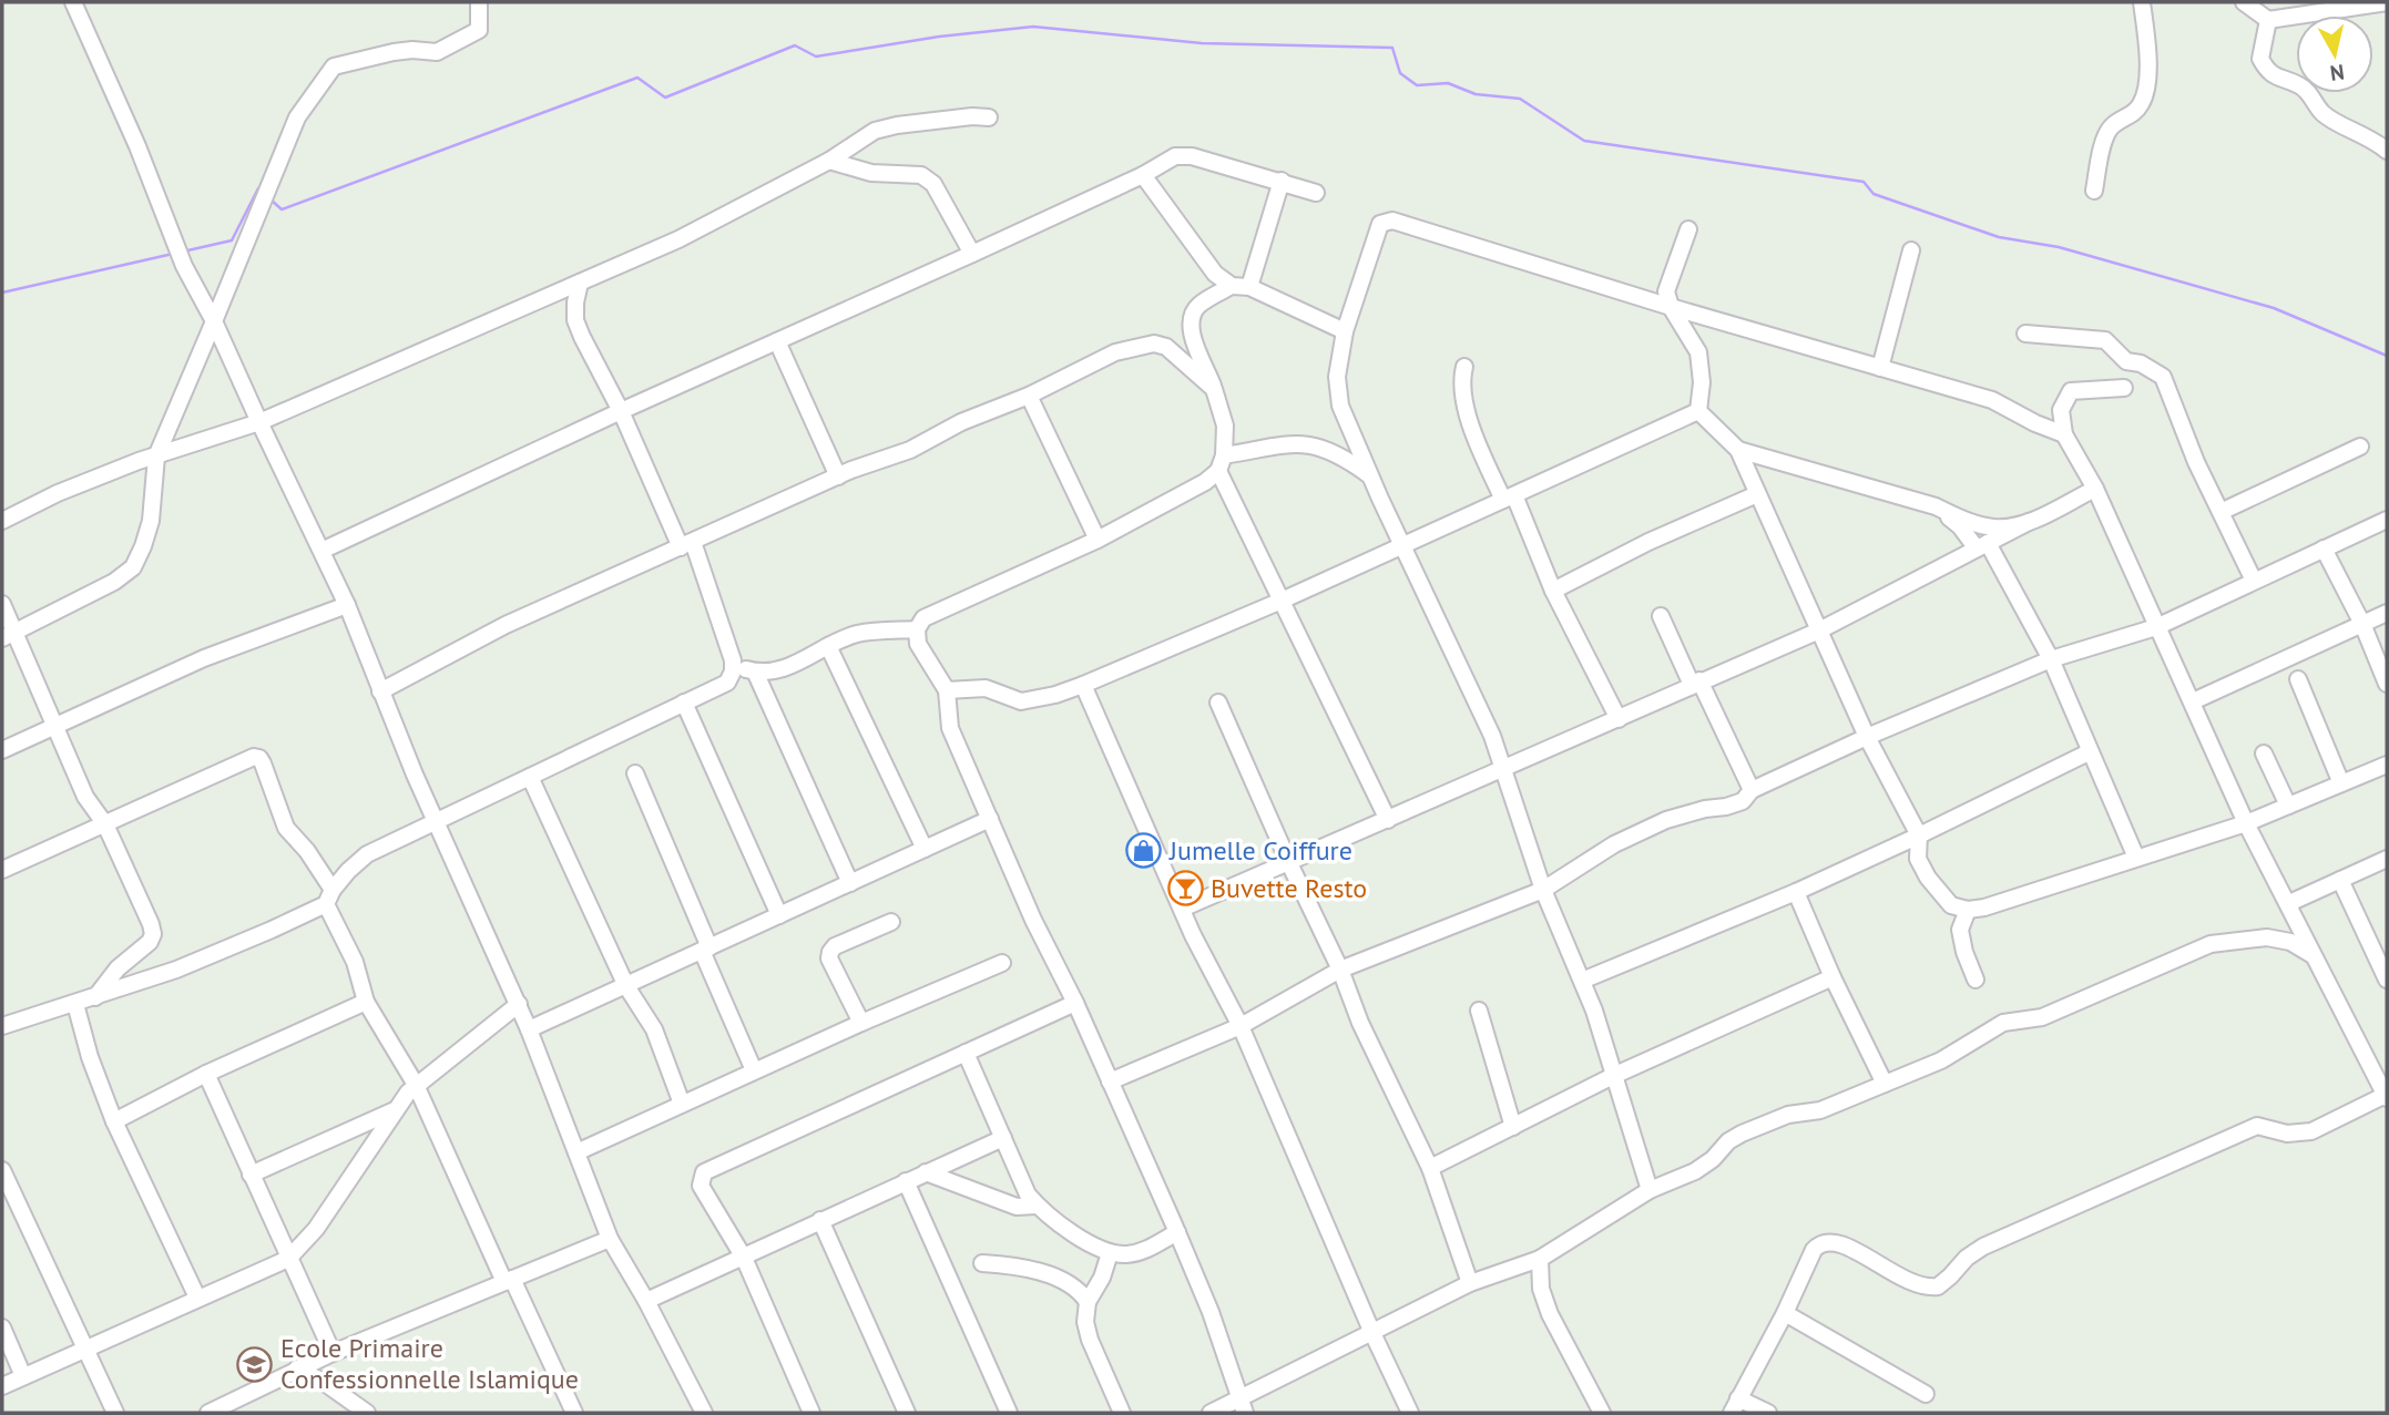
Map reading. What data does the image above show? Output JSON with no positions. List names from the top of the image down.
{
  "places": {
    "shop": ["Jumelle Coiffure"],
    "bar": ["Buvette Resto"],
    "school or university": ["Ecole Primaire Confessionnelle Islamique"]
  },
  "north": "bottom"
}
